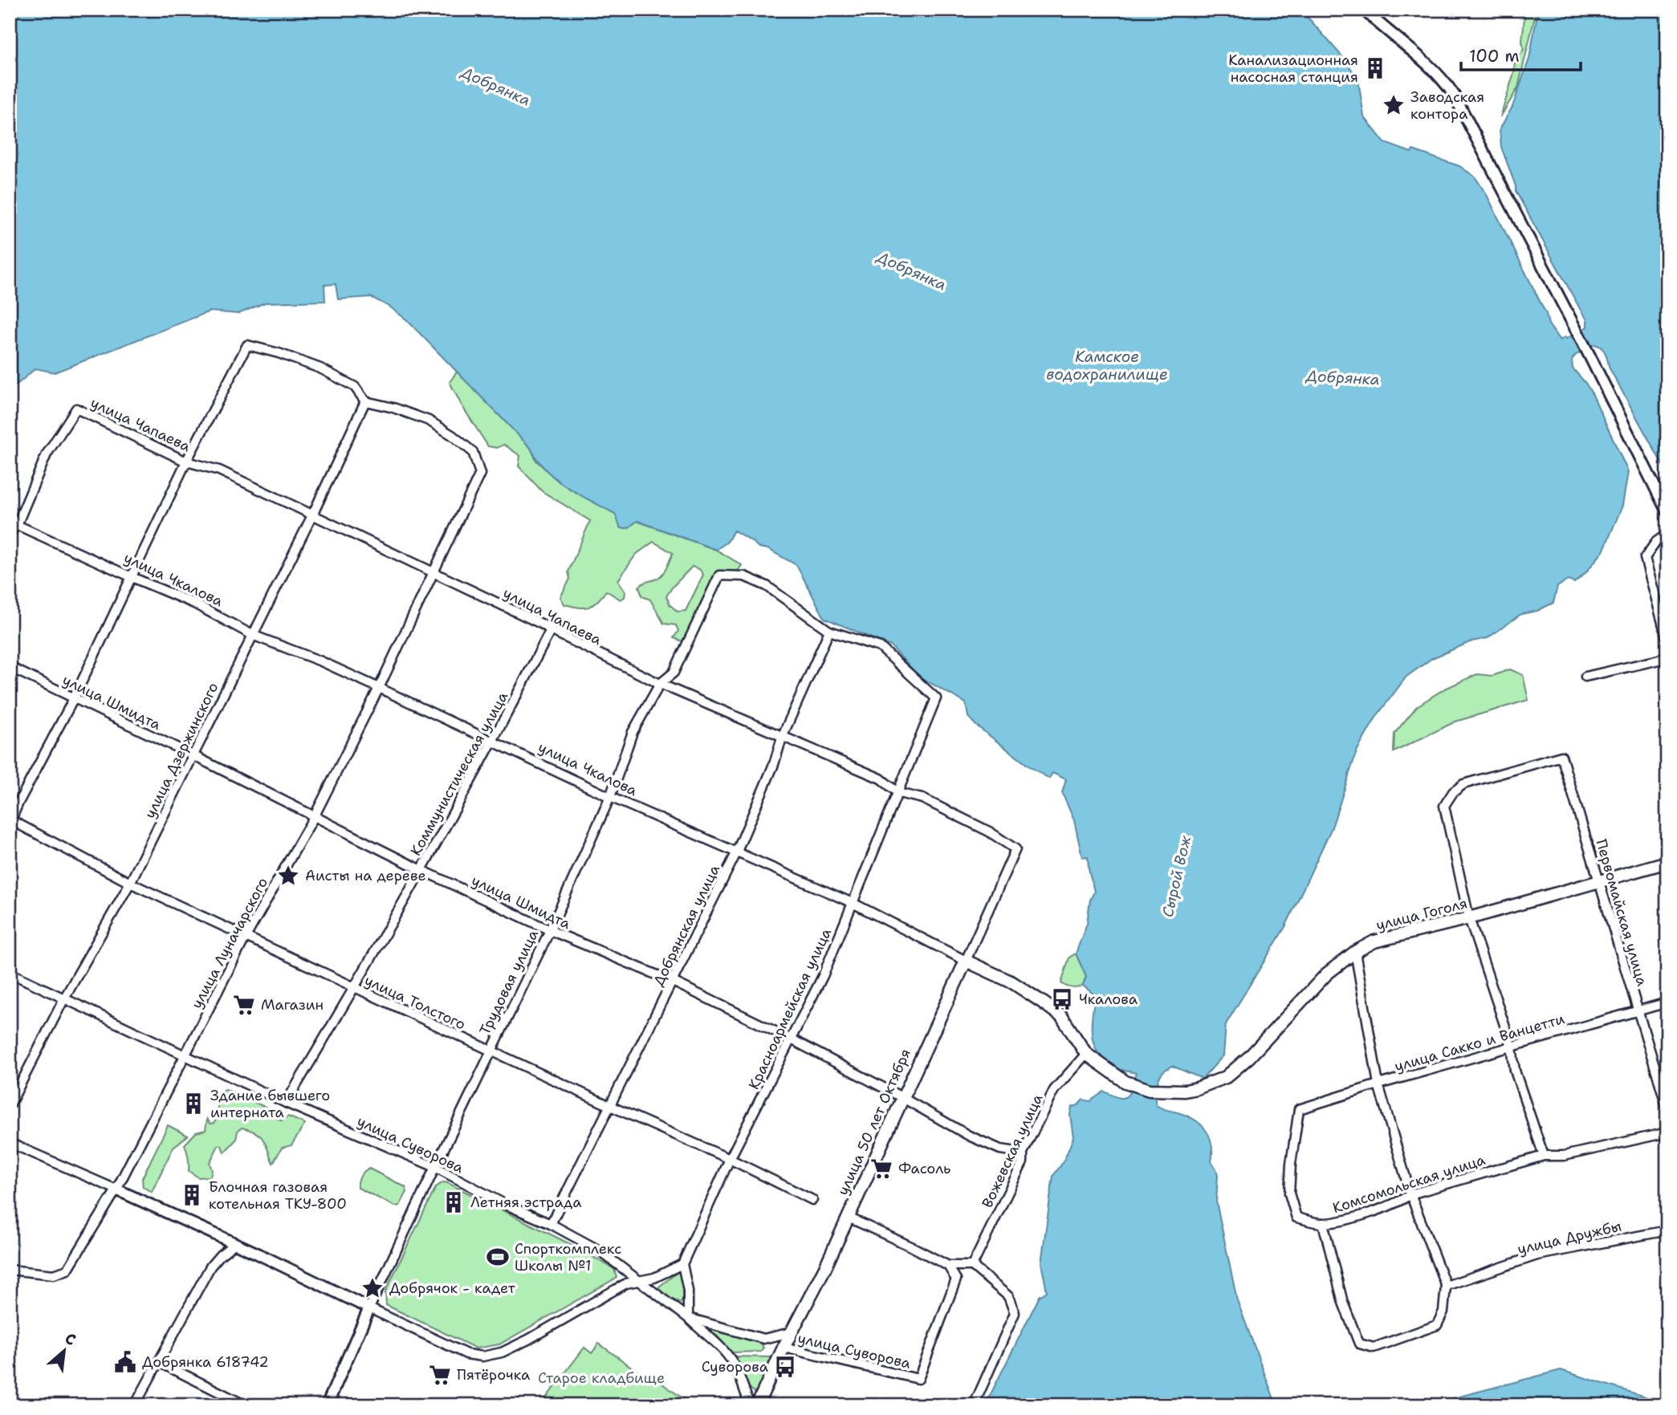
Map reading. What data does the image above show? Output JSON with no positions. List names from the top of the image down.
{
  "streets": {
    "main road": ["улица Чкалова", "улица Гоголя", "улица 50 лет Октября"],
    "street": [
      "улица Чапаева",
      "улица Шмидта",
      "улица Дзержинского",
      "Коммунистическая улица",
      "Первомайская улица",
      "Добрянская улица",
      "улица Луначарского",
      "Трудовая улица",
      "улица Толстого",
      "Красноармейская улица",
      "улица Сакко и Ванцетти",
      "улица Суворова",
      "Вожевская улица",
      "Комсомольская улица",
      "улица Дружбы"
    ]
  },
  "crossings": [
    ["улица Чапаева", "улица Чкалова"],
    ["улица Чапаева", "улица Дзержинского"],
    ["улица Чапаева", "Коммунистическая улица"],
    ["улица Чапаева", "Добрянская улица"],
    ["улица Чапаева", "улица Луначарского"],
    ["улица Чапаева", "Трудовая улица"],
    ["улица Чапаева", "Красноармейская улица"],
    ["улица Чапаева", "улица 50 лет Октября"],
    ["улица Чкалова", "улица Дзержинского"],
    ["улица Чкалова", "Коммунистическая улица"],
    ["улица Чкалова", "улица Гоголя"],
    ["улица Чкалова", "Добрянская улица"],
    ["улица Чкалова", "улица Луначарского"],
    ["улица Чкалова", "Трудовая улица"],
    ["улица Чкалова", "Красноармейская улица"],
    ["улица Чкалова", "улица 50 лет Октября"],
    ["улица Чкалова", "Вожевская улица"],
    ["улица Шмидта", "улица Дзержинского"],
    ["улица Шмидта", "Коммунистическая улица"],
    ["улица Шмидта", "Добрянская улица"],
    ["улица Шмидта", "улица Луначарского"],
    ["улица Шмидта", "Трудовая улица"],
    ["улица Шмидта", "Красноармейская улица"],
    ["улица Шмидта", "улица 50 лет Октября"],
    ["улица Шмидта", "Вожевская улица"],
    ["улица Дзержинского", "улица Луначарского"],
    ["улица Дзержинского", "улица Толстого"],
    ["улица Дзержинского", "улица Суворова"],
    ["Коммунистическая улица", "улица Толстого"],
    ["Коммунистическая улица", "улица Суворова"],
    ["Первомайская улица", "улица Гоголя"],
    ["Первомайская улица", "улица Сакко и Ванцетти"],
    ["Добрянская улица", "Трудовая улица"],
    ["Добрянская улица", "улица Толстого"],
    ["Добрянская улица", "Красноармейская улица"],
    ["Добрянская улица", "улица Суворова"],
    ["улица Луначарского", "улица Толстого"],
    ["улица Луначарского", "улица Суворова"],
    ["Трудовая улица", "улица Толстого"],
    ["Трудовая улица", "Красноармейская улица"],
    ["Трудовая улица", "улица Суворова"],
    ["улица Толстого", "Красноармейская улица"],
    ["улица Сакко и Ванцетти", "Комсомольская улица"],
    ["улица 50 лет Октября", "улица Суворова"]
  ],
  "water": ["Добрянка", "Камское водохранилище", "Сырой Вож"],
  "parks": ["Старое кладбище"],
  "places": {
    "building": [
      "Канализационная насосная станция",
      "Здание бывшего интерната",
      "Блочная газовая котельная ТКУ-800",
      "Летняя эстрада"
    ],
    "place": ["Заводская контора", "Аисты на дереве", "Добрячок - кадет"],
    "bus stop": ["Чкалова", "Суворова"],
    "supermarket": ["Магазин", "Фасоль", "Пятёрочка"],
    "sports": ["Спорткомплекс Школы №1"],
    "public building": ["Добрянка 618742"]
  },
  "scale_bar": "100 m",
  "north": "top right"
}
